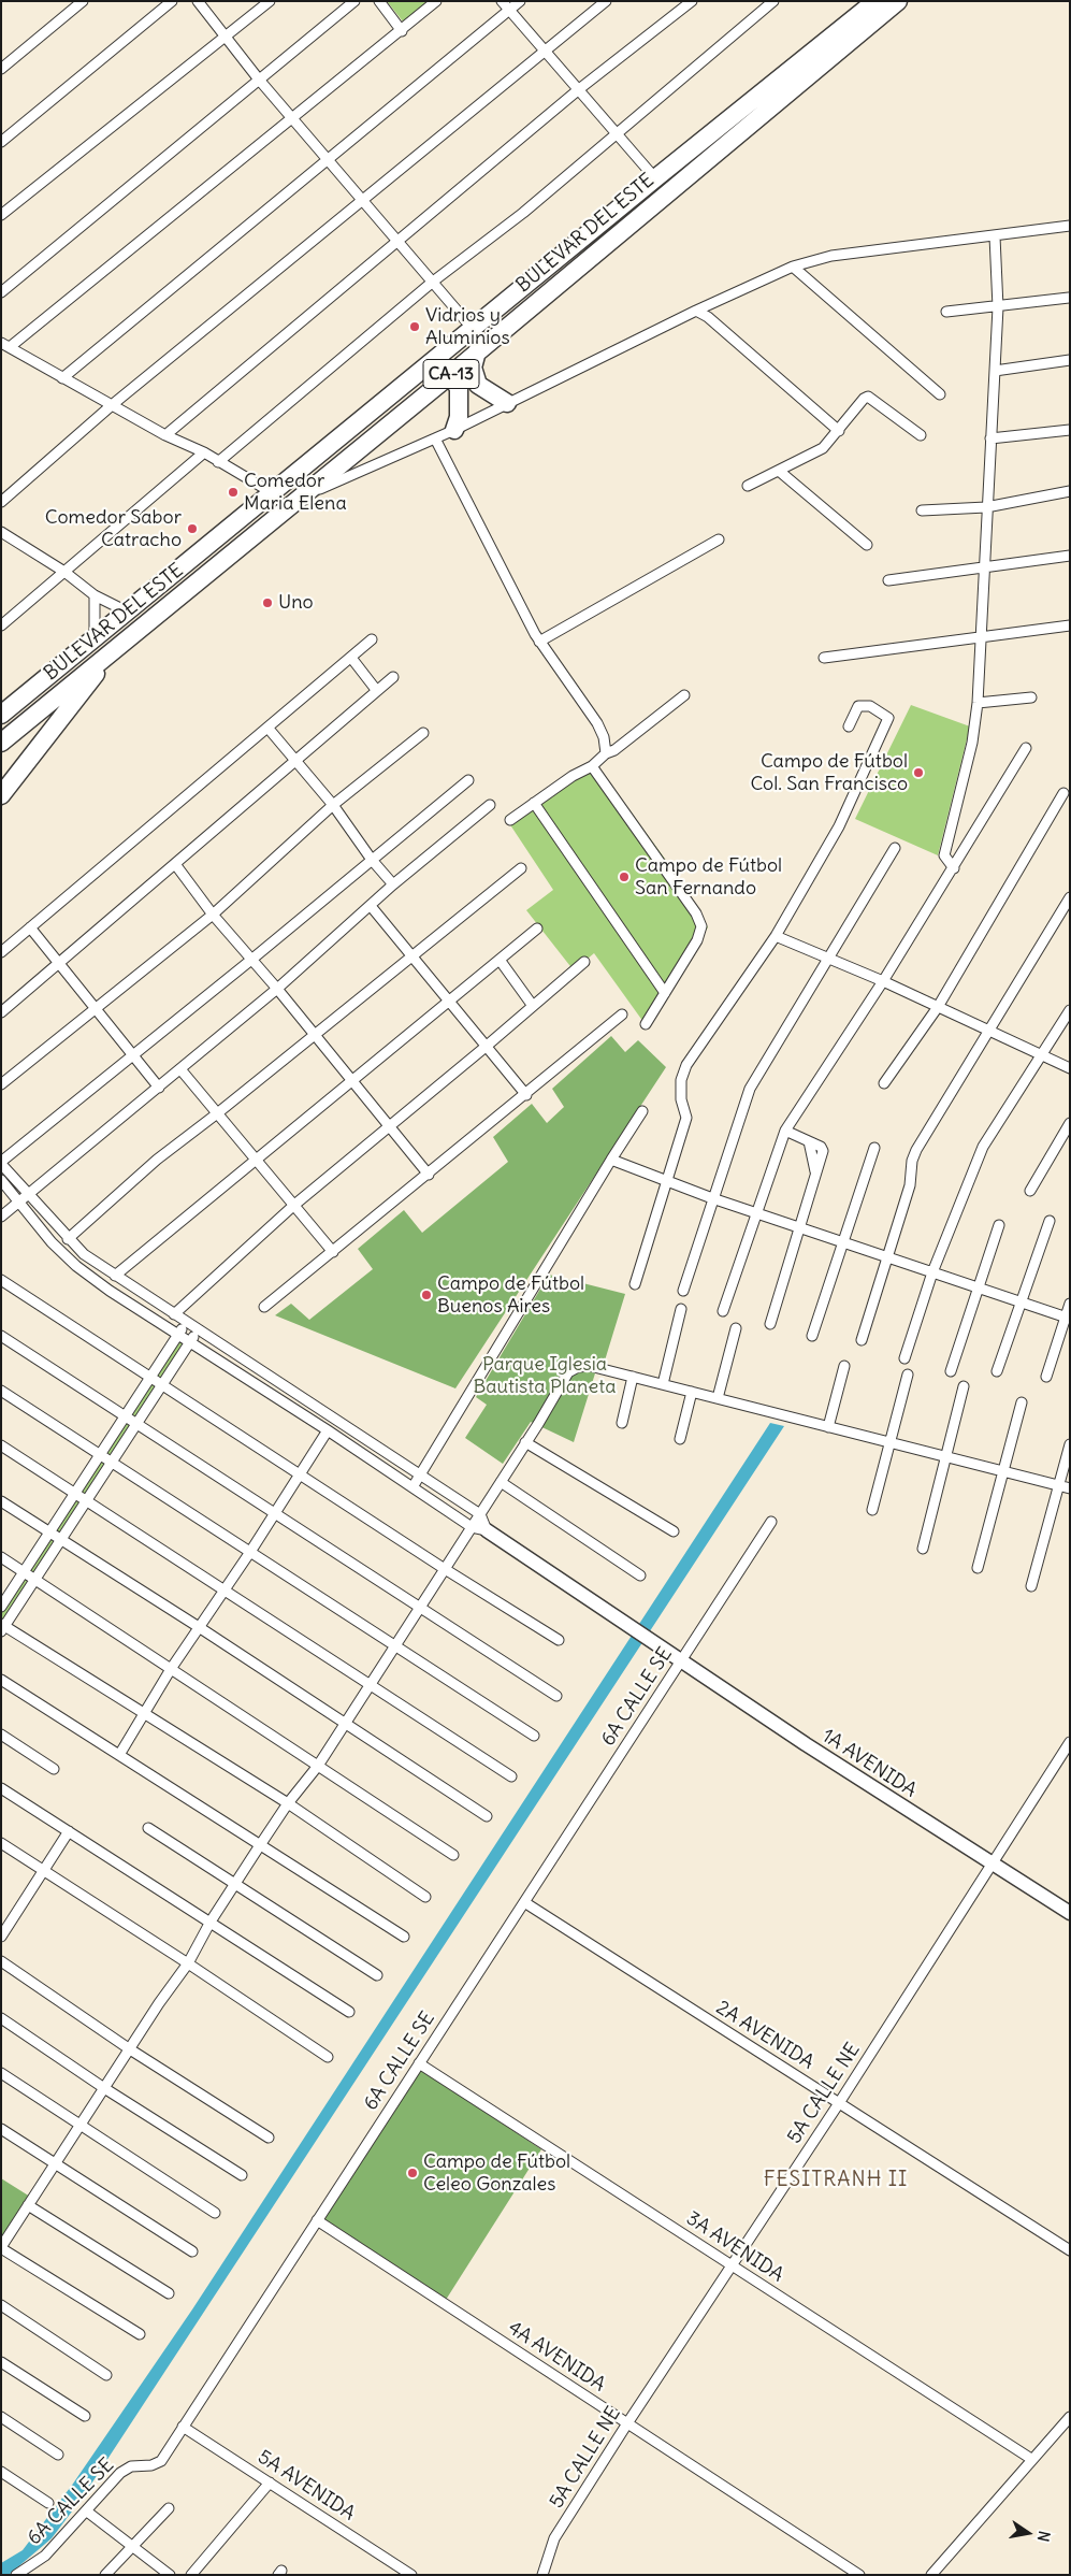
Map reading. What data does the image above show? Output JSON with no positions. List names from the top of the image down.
{
  "streets": {
    "highway": ["BULEVAR DEL ESTE", "CA-13"],
    "street": [
      "6A CALLE SE",
      "1A AVENIDA",
      "2A AVENIDA",
      "5A CALLE NE",
      "3A AVENIDA",
      "4A AVENIDA",
      "5A AVENIDA"
    ]
  },
  "crossings": [
    ["6A CALLE SE", "1A AVENIDA"],
    ["6A CALLE SE", "2A AVENIDA"],
    ["6A CALLE SE", "3A AVENIDA"],
    ["6A CALLE SE", "4A AVENIDA"],
    ["6A CALLE SE", "5A AVENIDA"],
    ["1A AVENIDA", "5A CALLE NE"],
    ["2A AVENIDA", "5A CALLE NE"],
    ["5A CALLE NE", "3A AVENIDA"],
    ["5A CALLE NE", "4A AVENIDA"]
  ],
  "districts": ["FESITRANH II"],
  "parks": ["Parque Iglesia Bautista Planeta"],
  "places": [
    "Vidrios y Aluminios",
    "Comedor Maria Elena",
    "Comedor Sabor Catracho",
    "Uno",
    "Campo de Fútbol Col. San Francisco",
    "Campo de Fútbol San Fernando",
    "Campo de Fútbol Buenos Aires",
    "Campo de Fútbol Celeo Gonzales"
  ],
  "north": "right"
}
